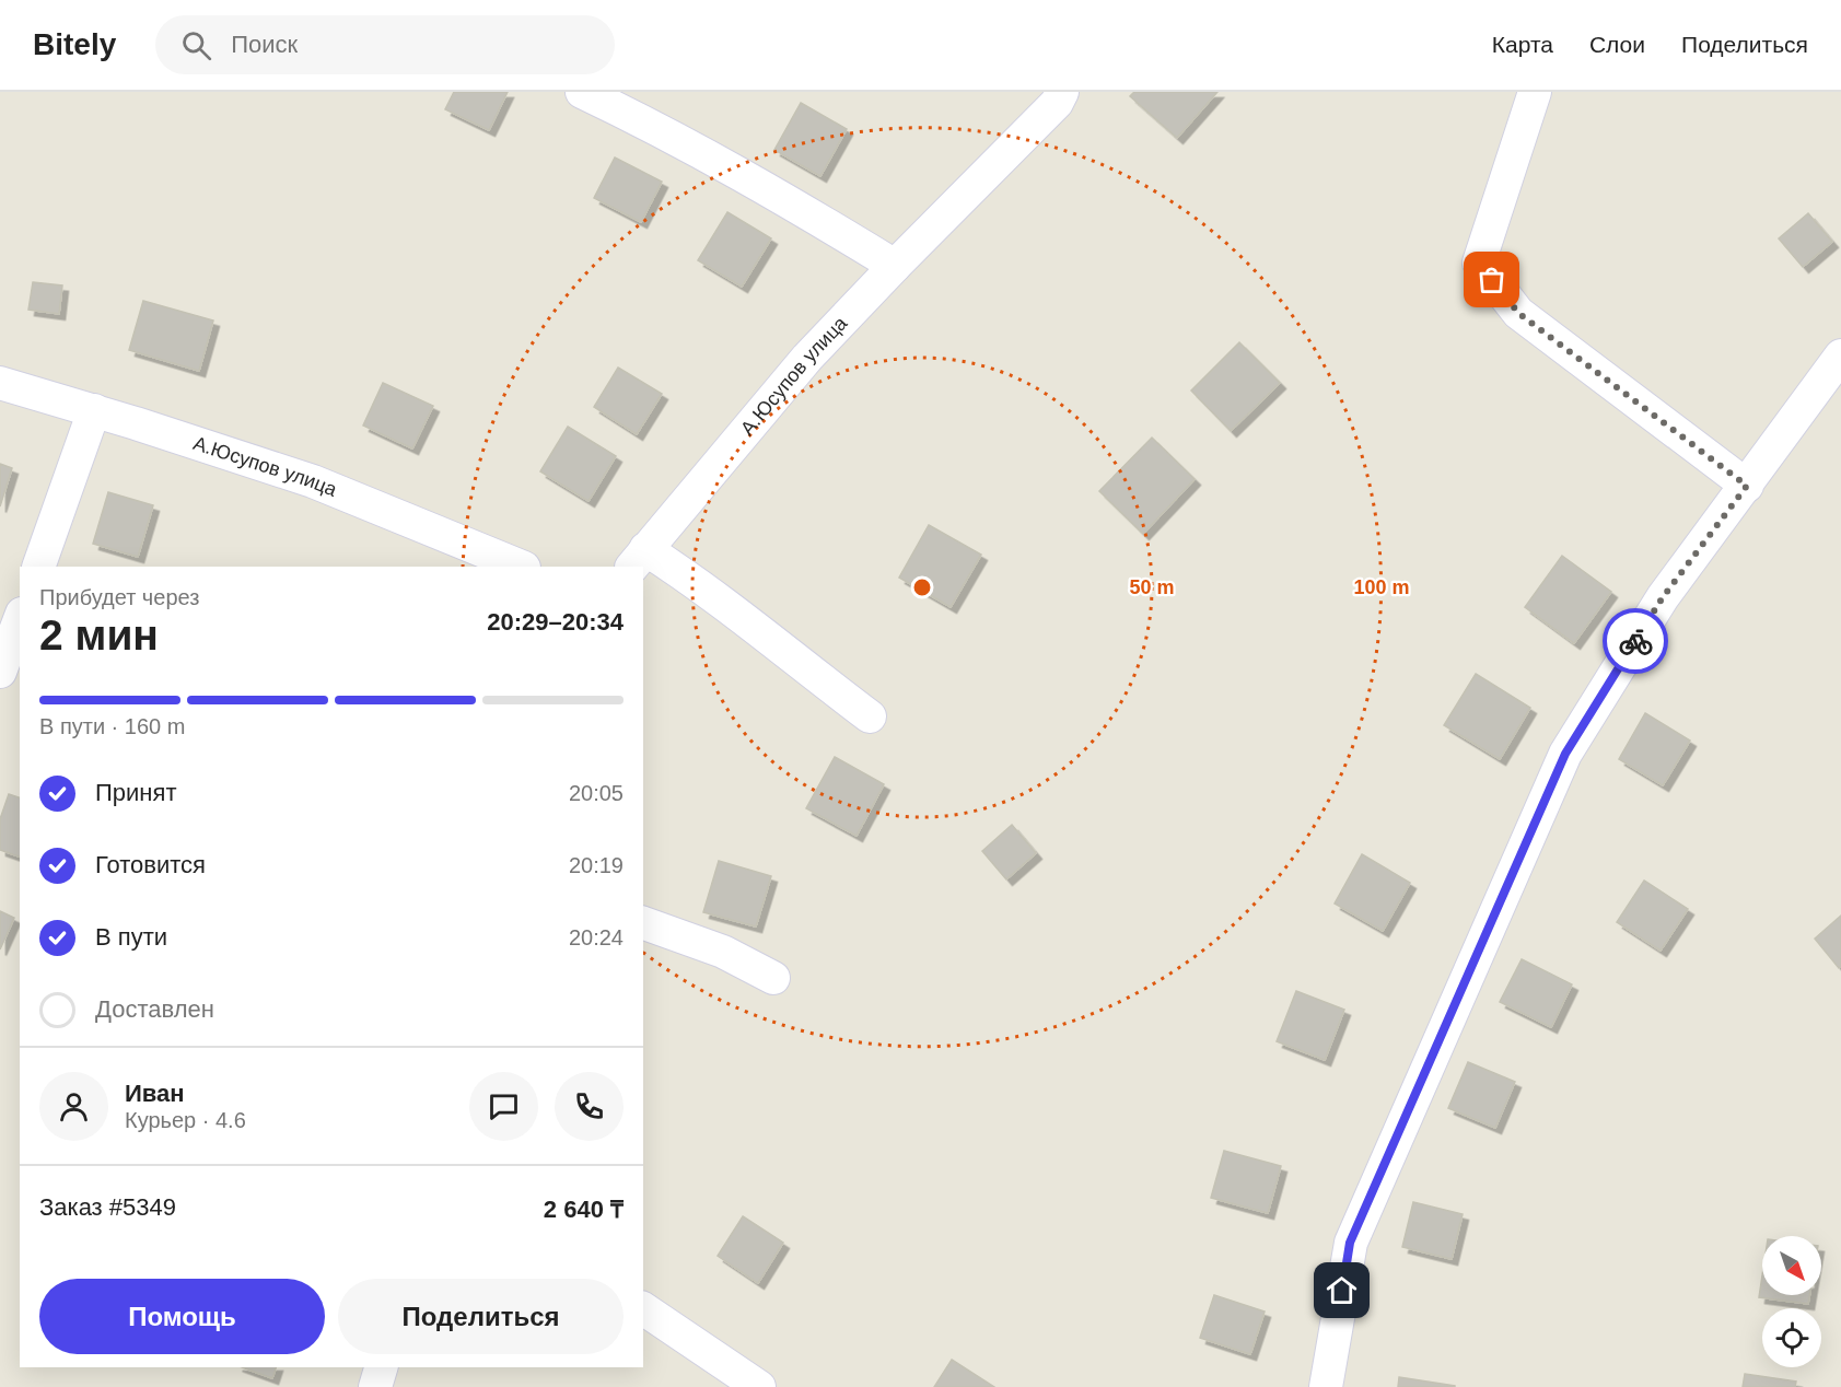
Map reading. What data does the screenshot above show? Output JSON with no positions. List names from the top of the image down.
{
  "streets": {
    "street": ["А.Юсупов улица"]
  },
  "north": "bottom right",
  "page": {
    "header": "Bitely",
    "search": "Поиск",
    "nav": ["Карта", "Слои", "Поделиться"],
    "heading": ["2 мин", "Прибудет через", "20:29–20:34"],
    "panel": [
      "Иван",
      "Курьер · 4.6",
      "Заказ #5349",
      "2 640 ₸"
    ],
    "bar": "В пути · 160 m",
    "list": [
      ["Принят", "20:05"],
      ["Готовится", "20:19"],
      ["В пути", "20:24"],
      "Доставлен"
    ],
    "buttons": ["Помощь", "Поделиться"]
  },
  "rings": ["50 m", "100 m"]
}
